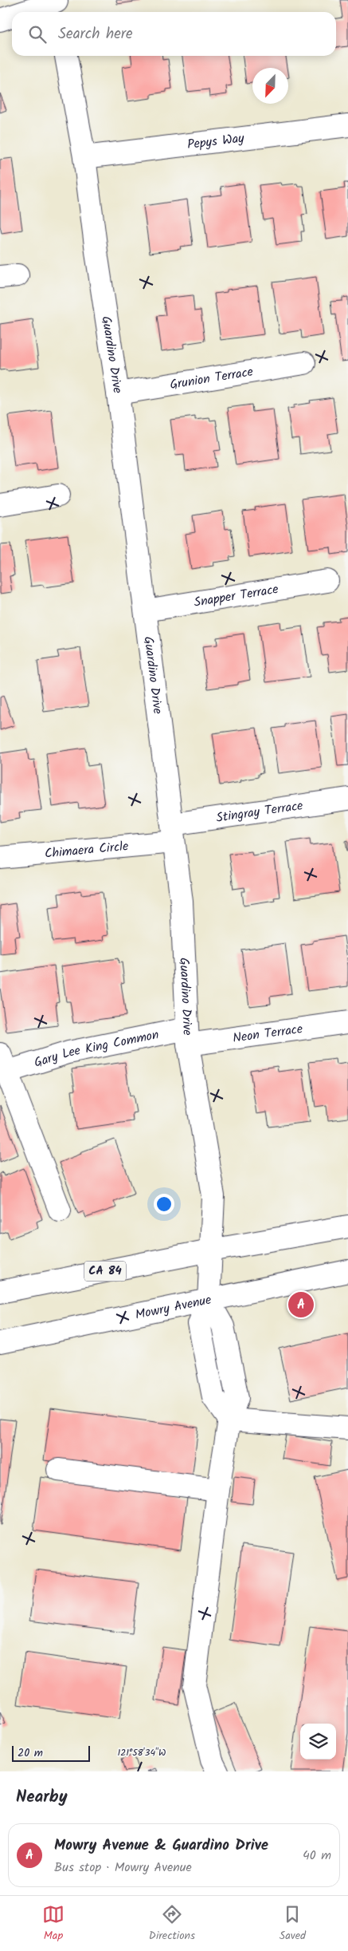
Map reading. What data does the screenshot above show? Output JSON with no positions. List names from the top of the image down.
{
  "streets": {
    "street": [
      "Pepys Way",
      "Guardino Drive",
      "Grunion Terrace",
      "Snapper Terrace",
      "Stingray Terrace",
      "Chimaera Circle",
      "Neon Terrace",
      "Gary Lee King Common",
      "CA 84",
      "Mowry Avenue"
    ]
  },
  "crossings": [
    ["Pepys Way", "Guardino Drive"],
    ["Guardino Drive", "Grunion Terrace"],
    ["Guardino Drive", "Snapper Terrace"],
    ["Guardino Drive", "Stingray Terrace"],
    ["Guardino Drive", "Chimaera Circle"],
    ["Guardino Drive", "Neon Terrace"],
    ["Guardino Drive", "Gary Lee King Common"],
    ["Guardino Drive", "CA 84"],
    ["Guardino Drive", "Mowry Avenue"],
    ["Stingray Terrace", "Chimaera Circle"],
    ["Neon Terrace", "Gary Lee King Common"]
  ],
  "scale_bar": "20 m",
  "north": "bottom left",
  "page": {
    "search": "Search here",
    "pins": "A",
    "scale": "20 m",
    "heading": "Nearby",
    "list": [
      {
        "mark": "A",
        "name": "Mowry Avenue & Guardino Drive",
        "note": "Bus stop · Mowry Avenue",
        "value": "40 m"
      }
    ],
    "nav": ["Map", "Directions", "Saved"]
  },
  "coordinates": ["121°58'34\"W"]
}
